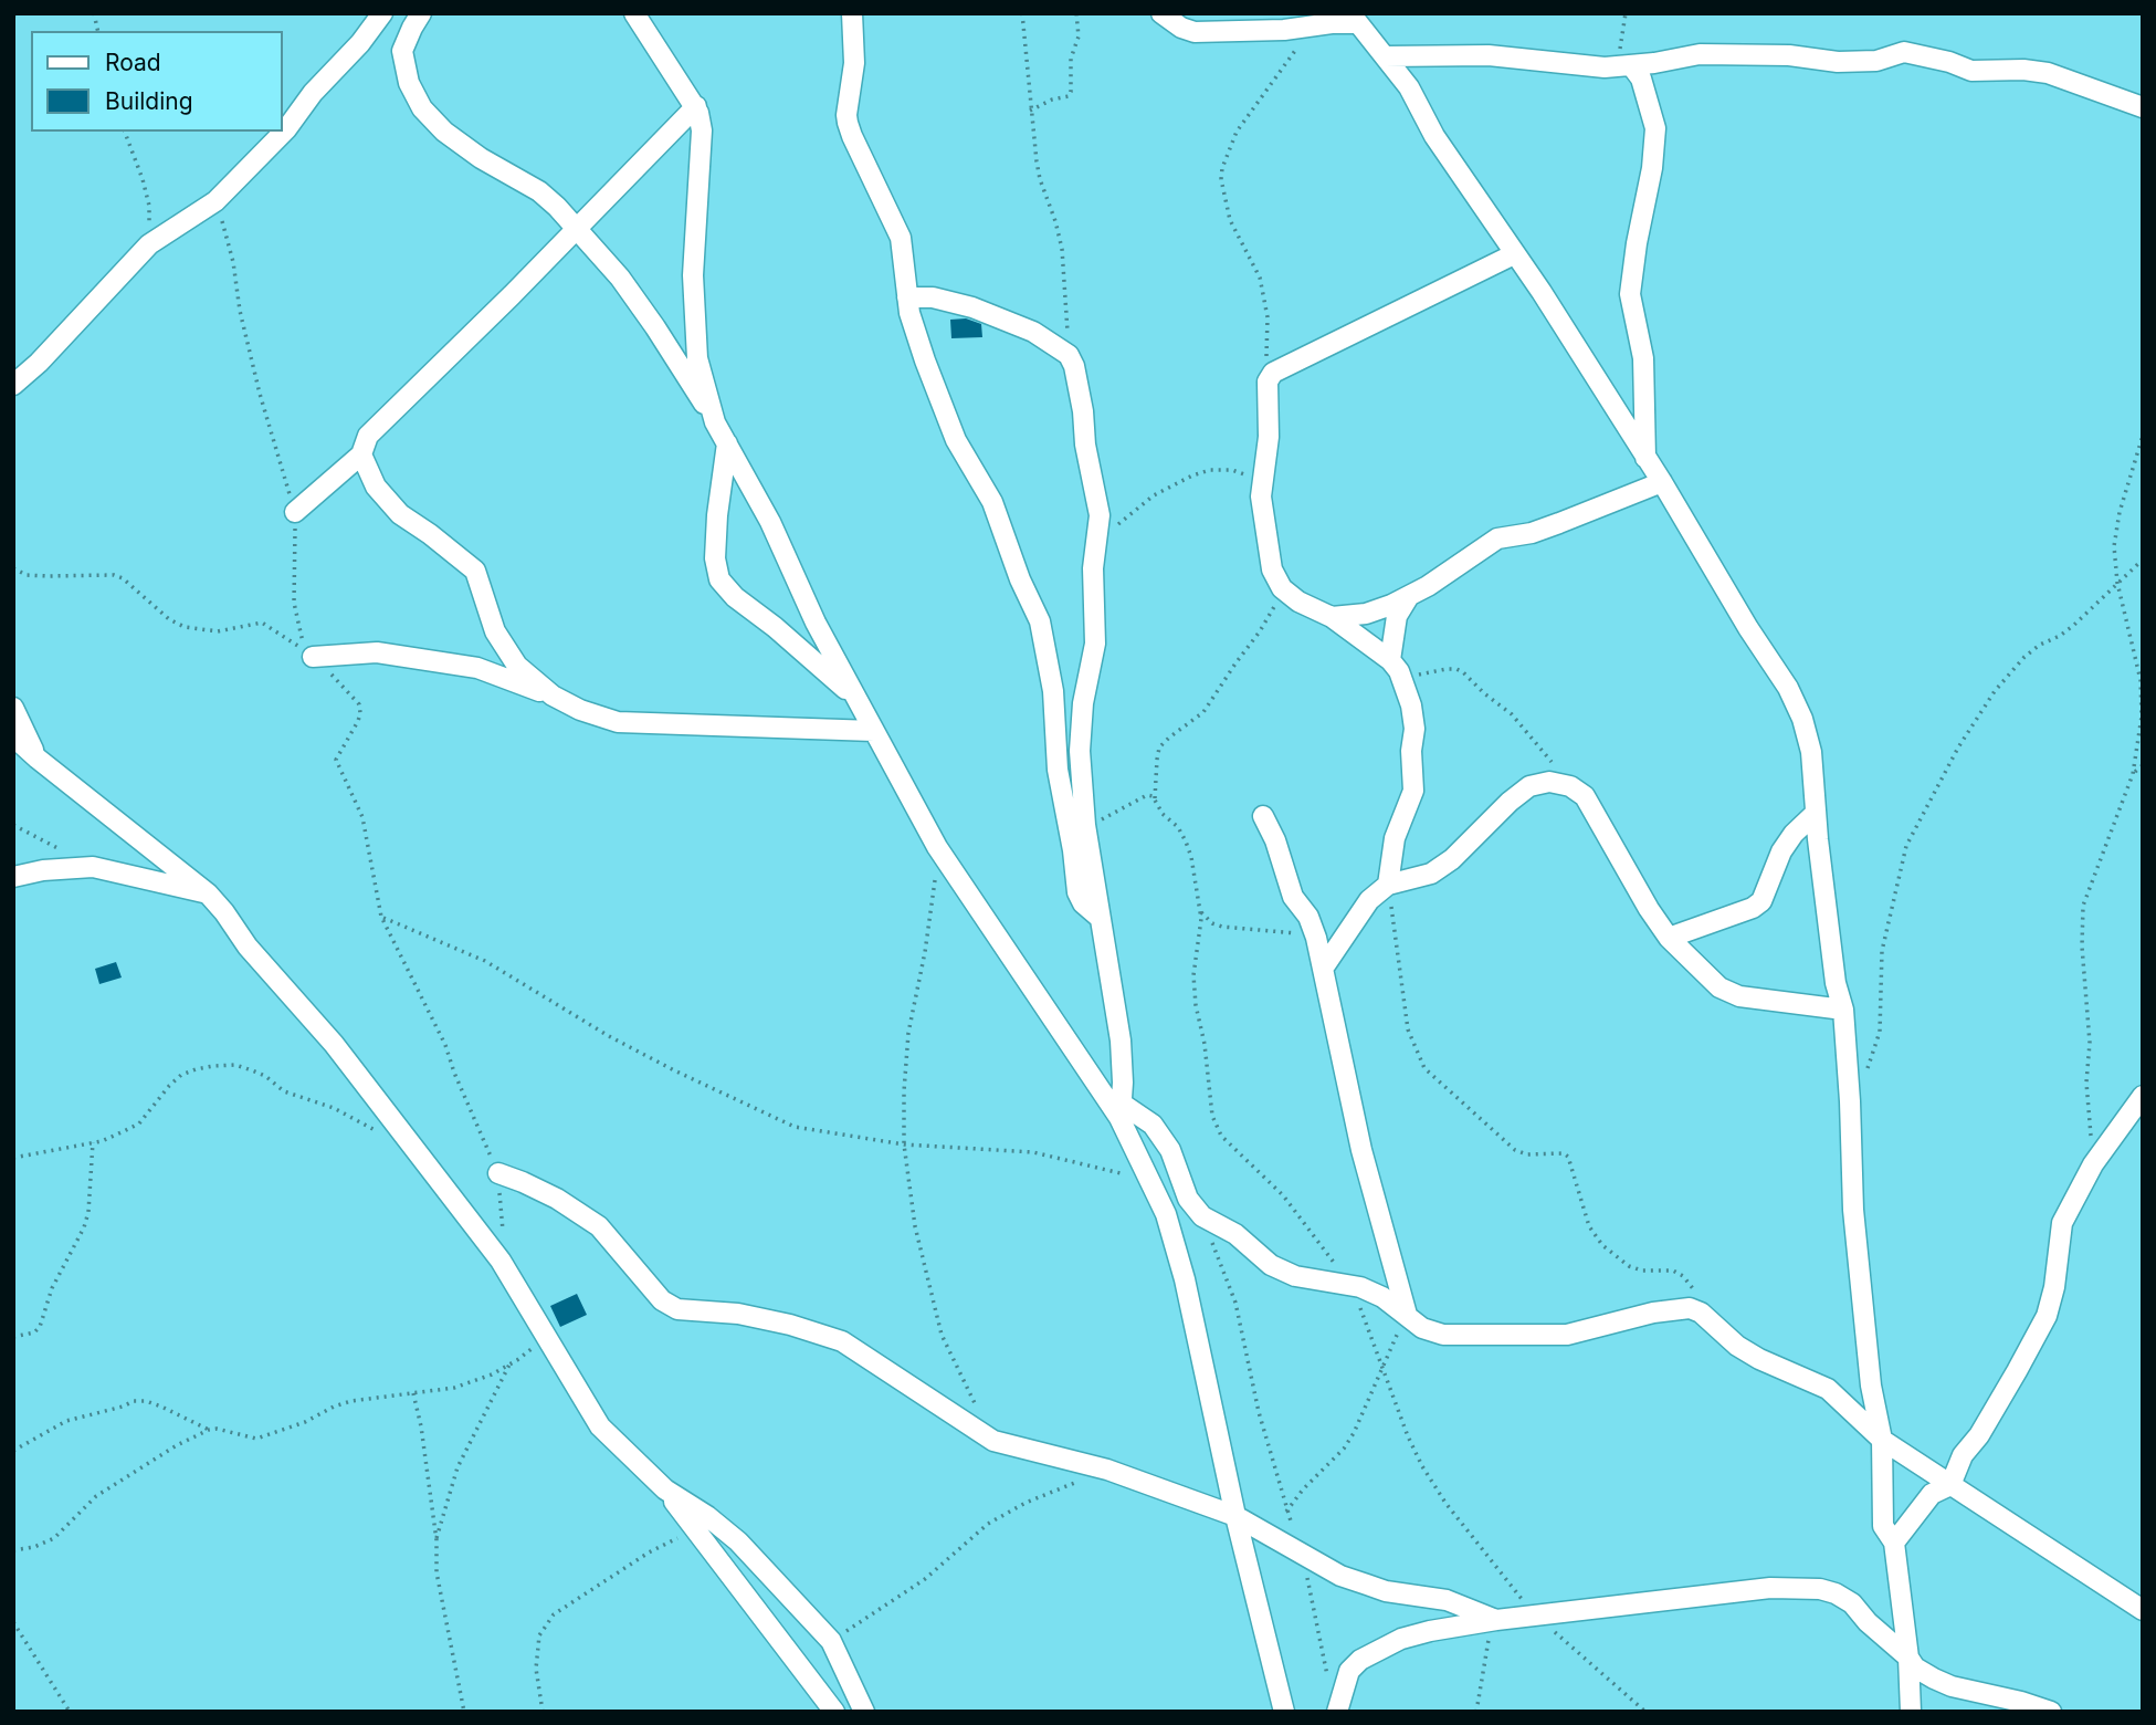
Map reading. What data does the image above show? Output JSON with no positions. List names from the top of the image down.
{
  "legend": ["Road", "Building"]
}
